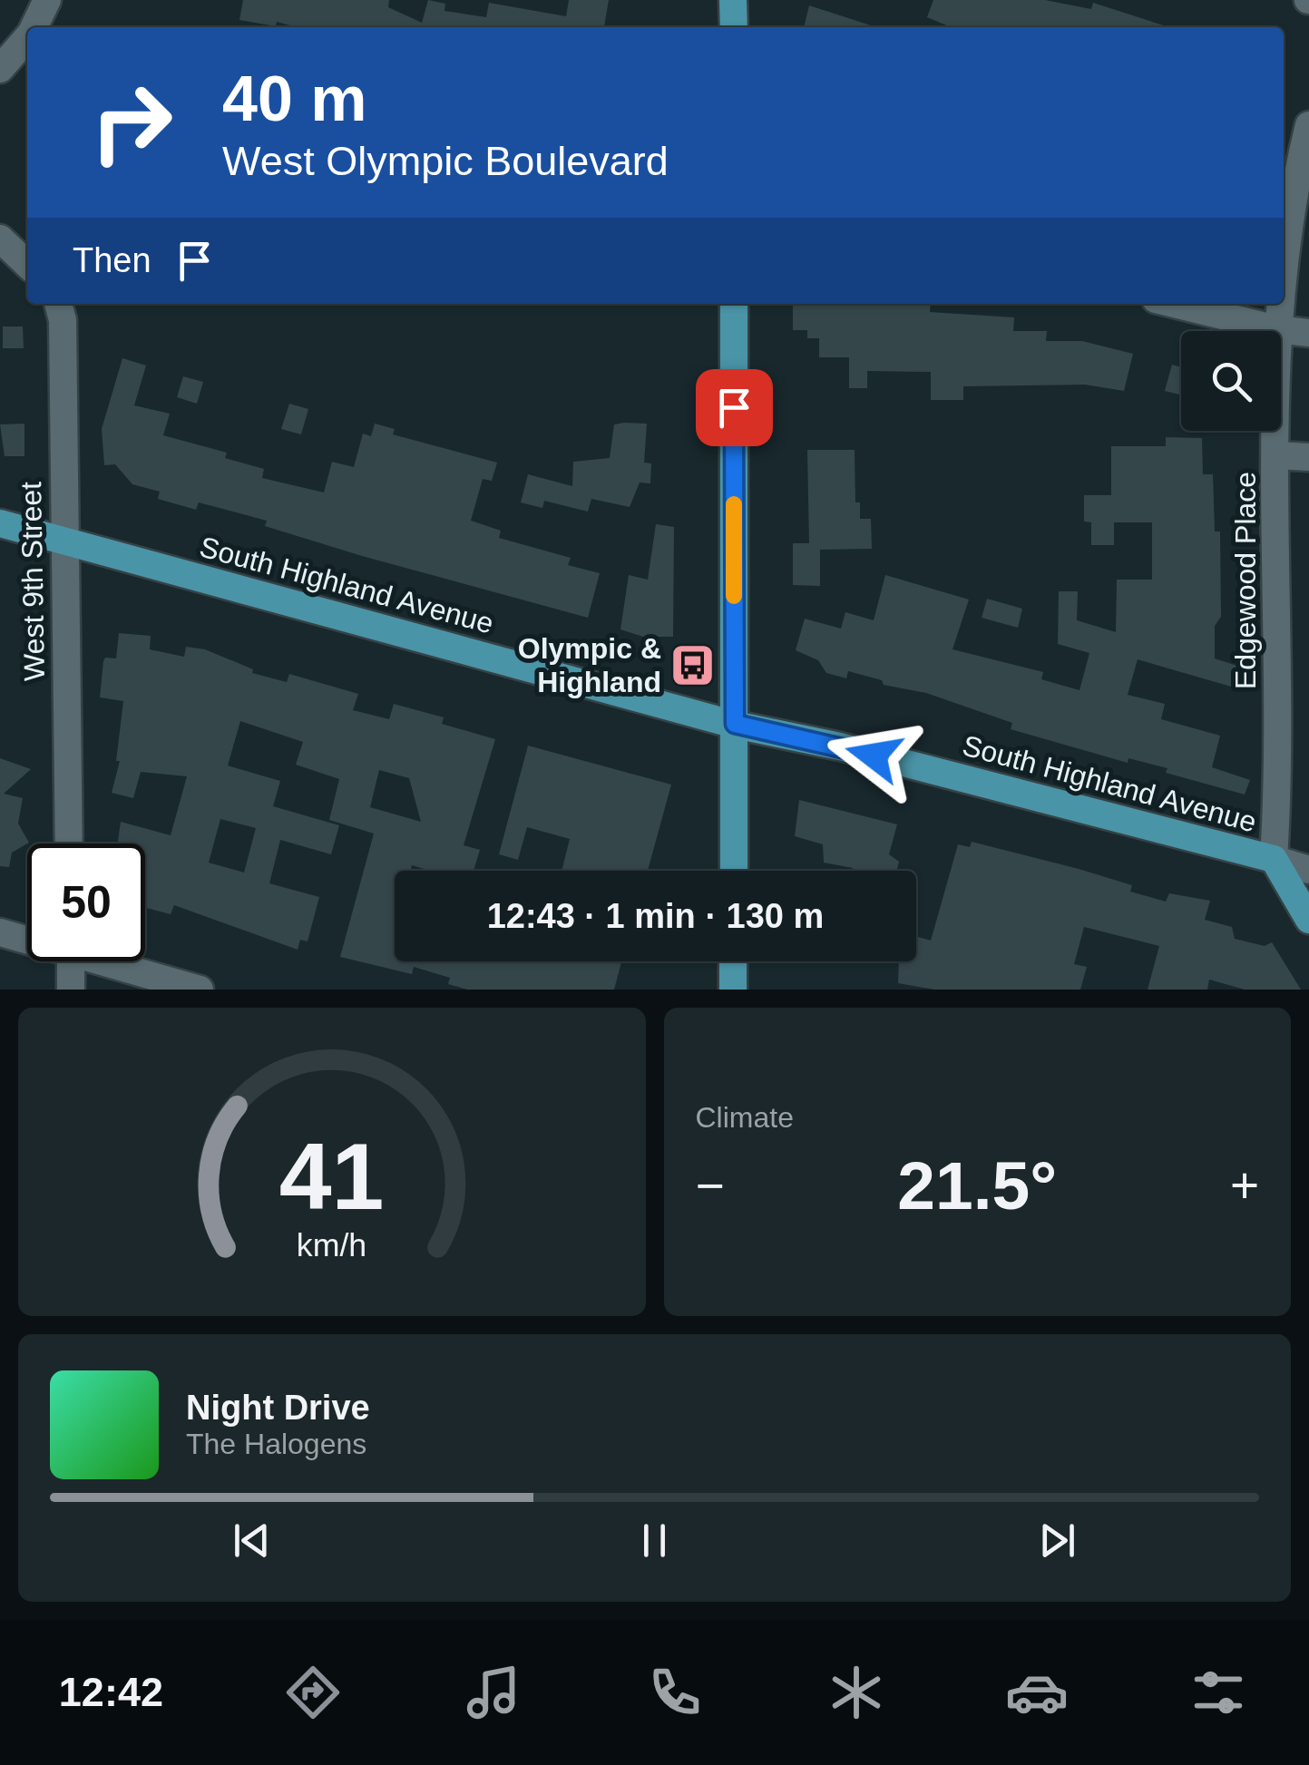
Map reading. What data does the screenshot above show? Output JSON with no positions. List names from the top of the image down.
{
  "streets": {
    "main road": ["South Highland Avenue"],
    "street": ["Edgewood Place", "West 9th Street"]
  },
  "crossings": [
    ["Edgewood Place", "South Highland Avenue"],
    ["West 9th Street", "South Highland Avenue"]
  ],
  "places": {
    "bus stop": ["Olympic & Highland"]
  },
  "page": {
    "turn": ["40 m", "West Olympic Boulevard"],
    "then": "Then",
    "limit": "50",
    "trip": "12:43 · 1 min · 130 m",
    "tile": "Climate",
    "heat": ["−", "21.5°", "+"],
    "song": ["Night Drive", "The Halogens"],
    "tabs": "12:42",
    "gauge": ["41", "km/h"]
  }
}
